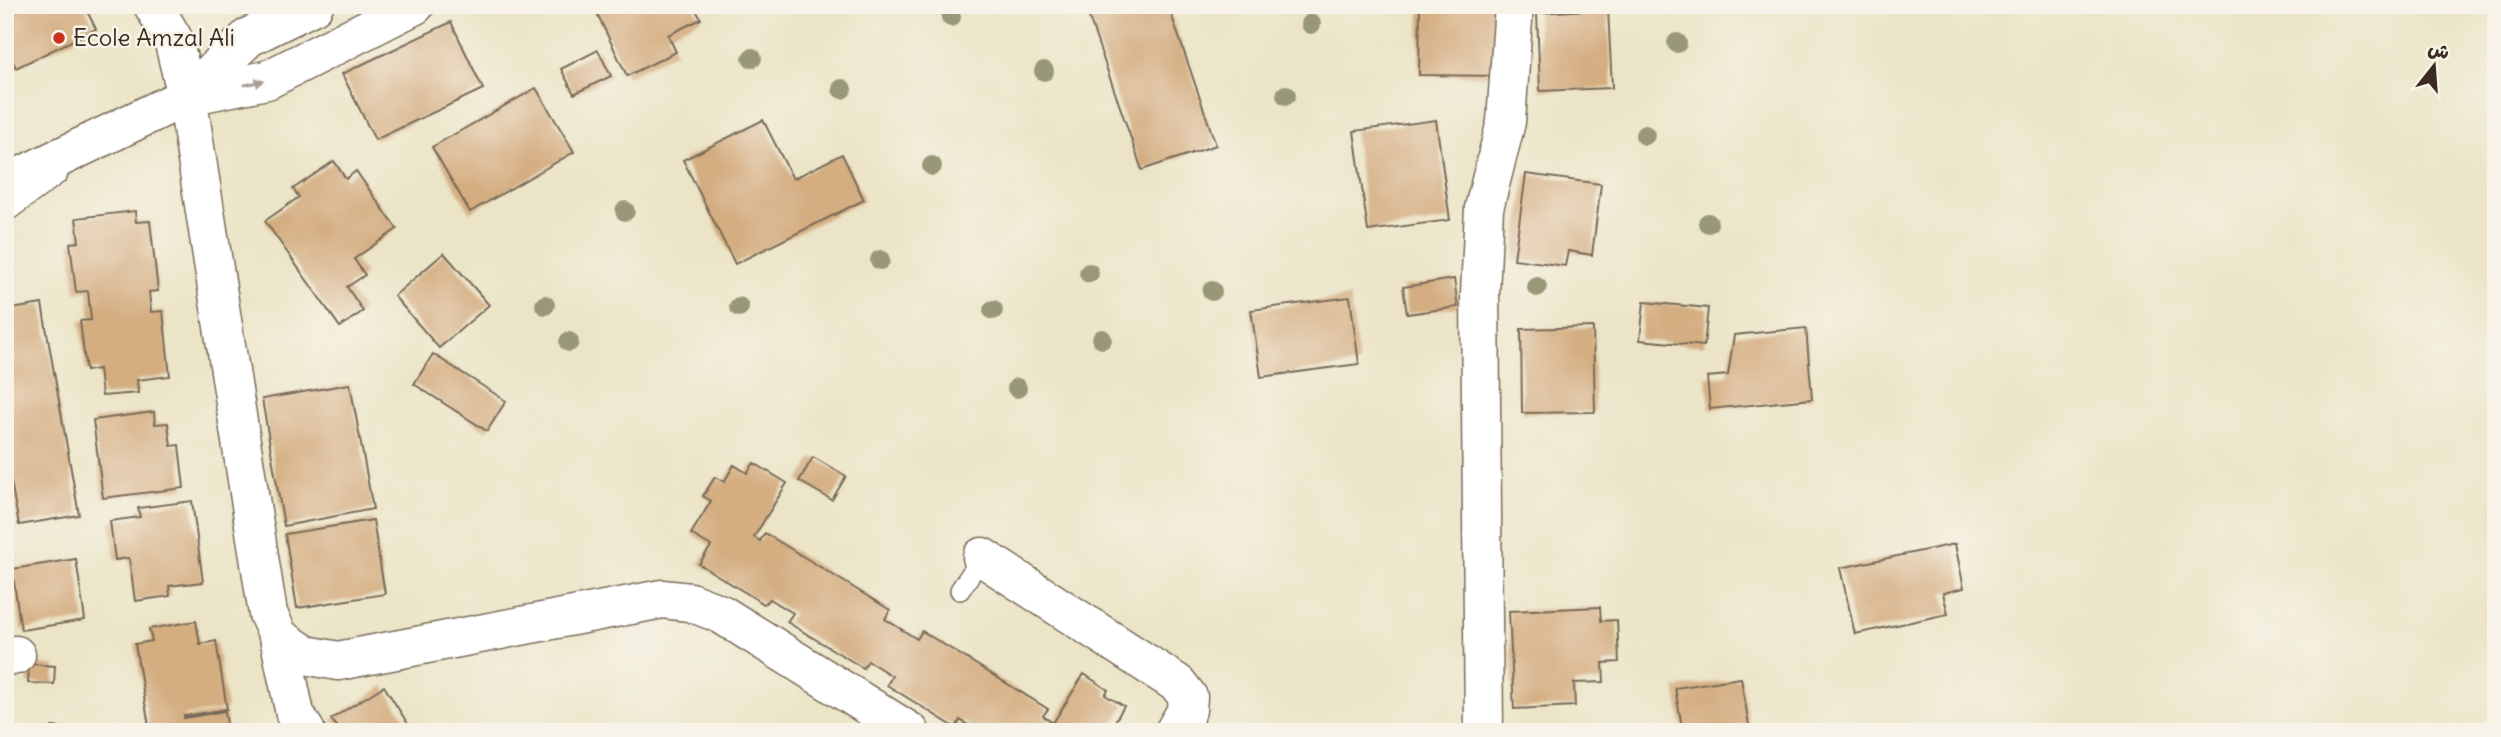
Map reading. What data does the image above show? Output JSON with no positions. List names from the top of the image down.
{
  "places": ["Ecole Amzal Ali"],
  "north": "top"
}
